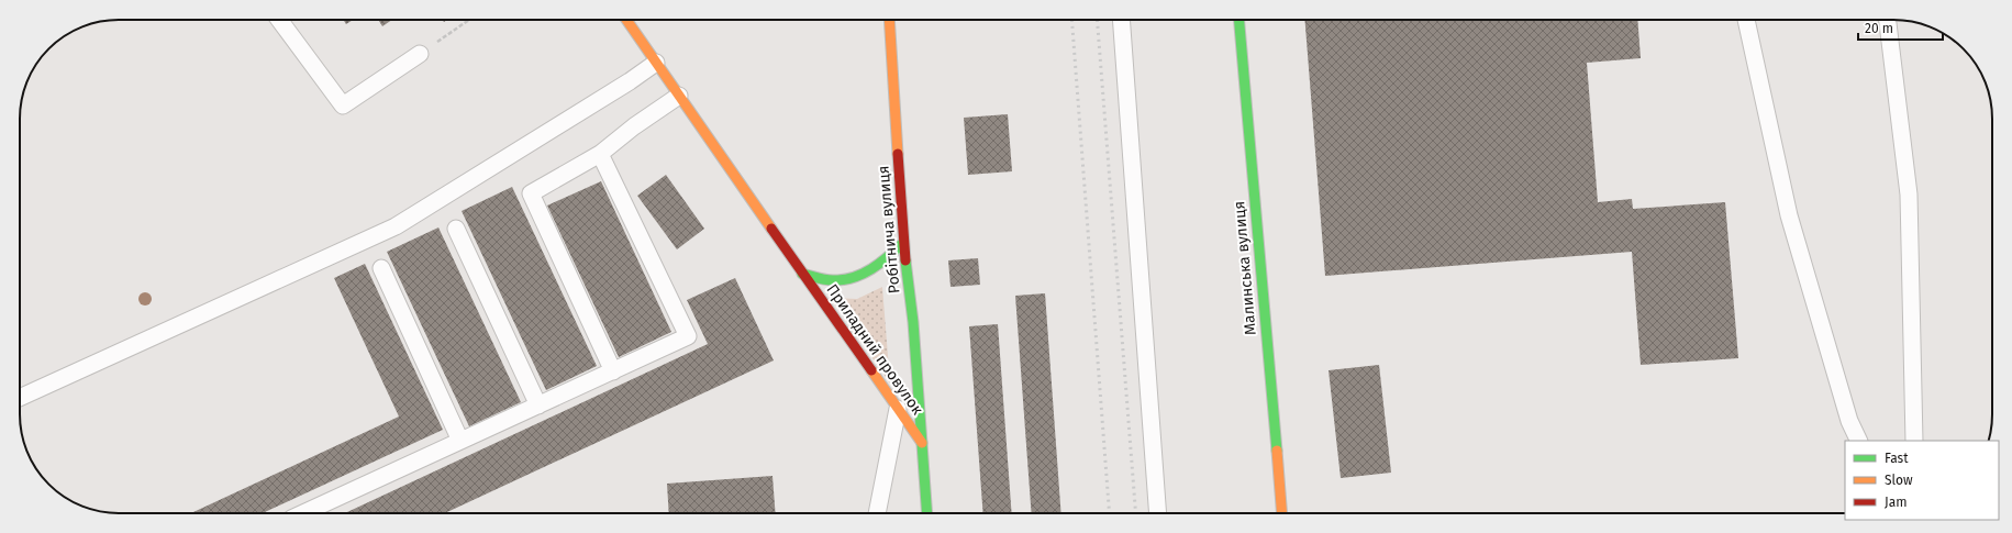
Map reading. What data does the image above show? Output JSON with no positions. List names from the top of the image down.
{
  "streets": {
    "street": ["Робітнича вулиця", "Малинська вулиця", "Приладний провулок"]
  },
  "crossings": [
    ["Робітнича вулиця", "Приладний провулок"]
  ],
  "legend": ["Fast", "Slow", "Jam"],
  "scale_bar": "20 m"
}
